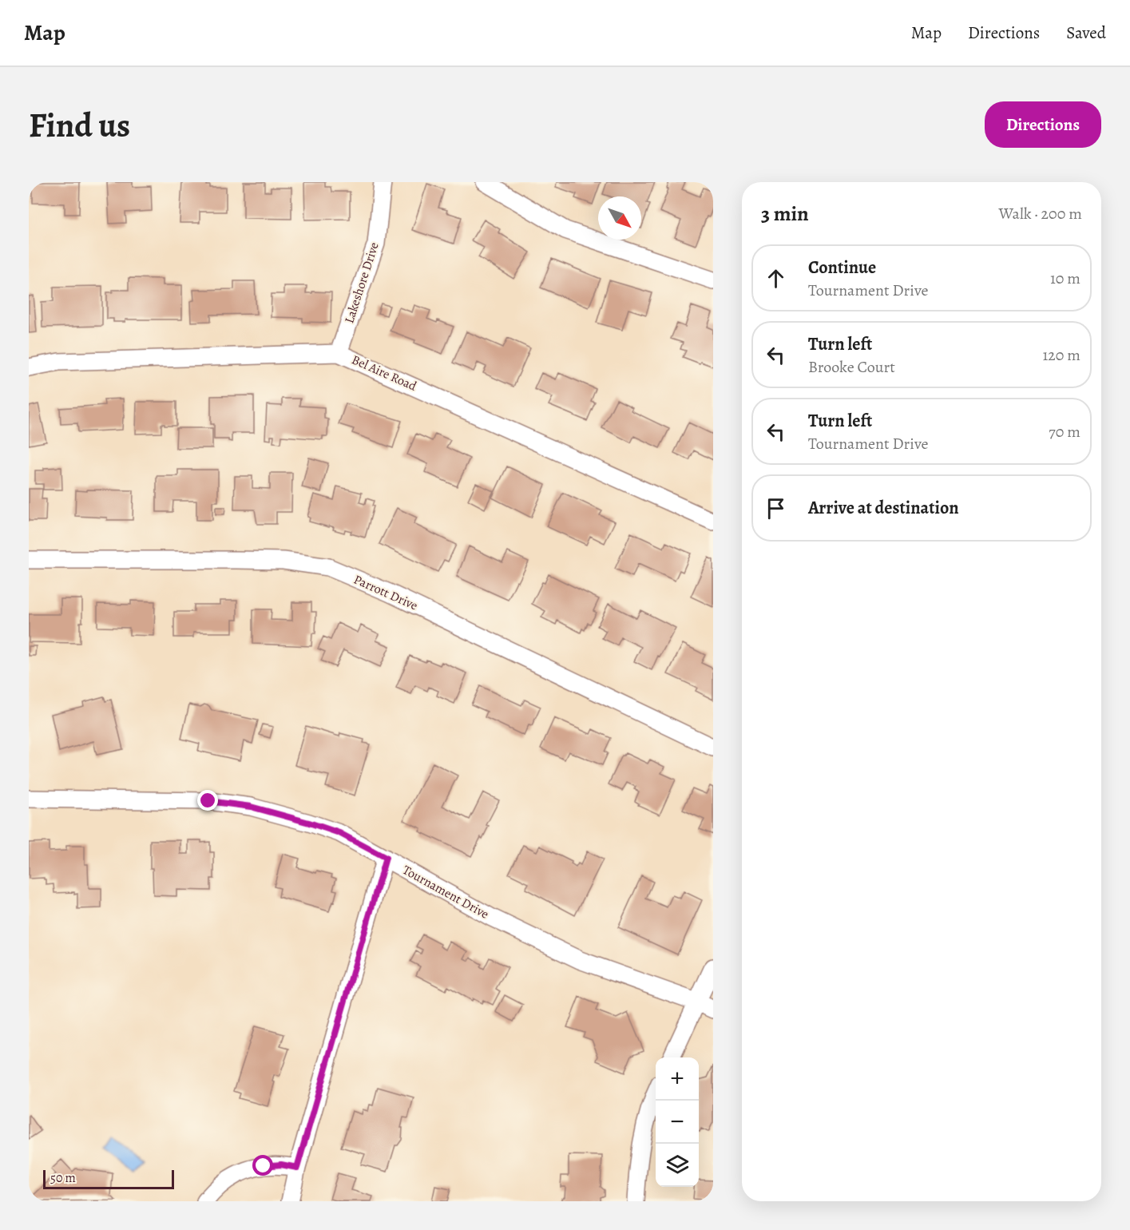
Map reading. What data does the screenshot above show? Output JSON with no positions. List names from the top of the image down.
{
  "streets": {
    "street": [
      "Lakeshore Drive",
      "Bel Aire Road",
      "Parrott Drive",
      "Tournament Drive"
    ]
  },
  "crossings": [
    ["Lakeshore Drive", "Bel Aire Road"]
  ],
  "scale_bar": "50 m",
  "north": "bottom right",
  "page": {
    "header": "Map",
    "nav": ["Map", "Directions", "Saved"],
    "buttons": "Directions",
    "title": "Find us",
    "heading": ["3 min", "Walk · 200 m"],
    "list": [
      ["Continue", "Tournament Drive", "10 m"],
      ["Turn left", "Brooke Court", "120 m"],
      ["Turn left", "Tournament Drive", "70 m"],
      "Arrive at destination"
    ],
    "map_buttons": ["+", "−"],
    "scale": "50 m"
  }
}
